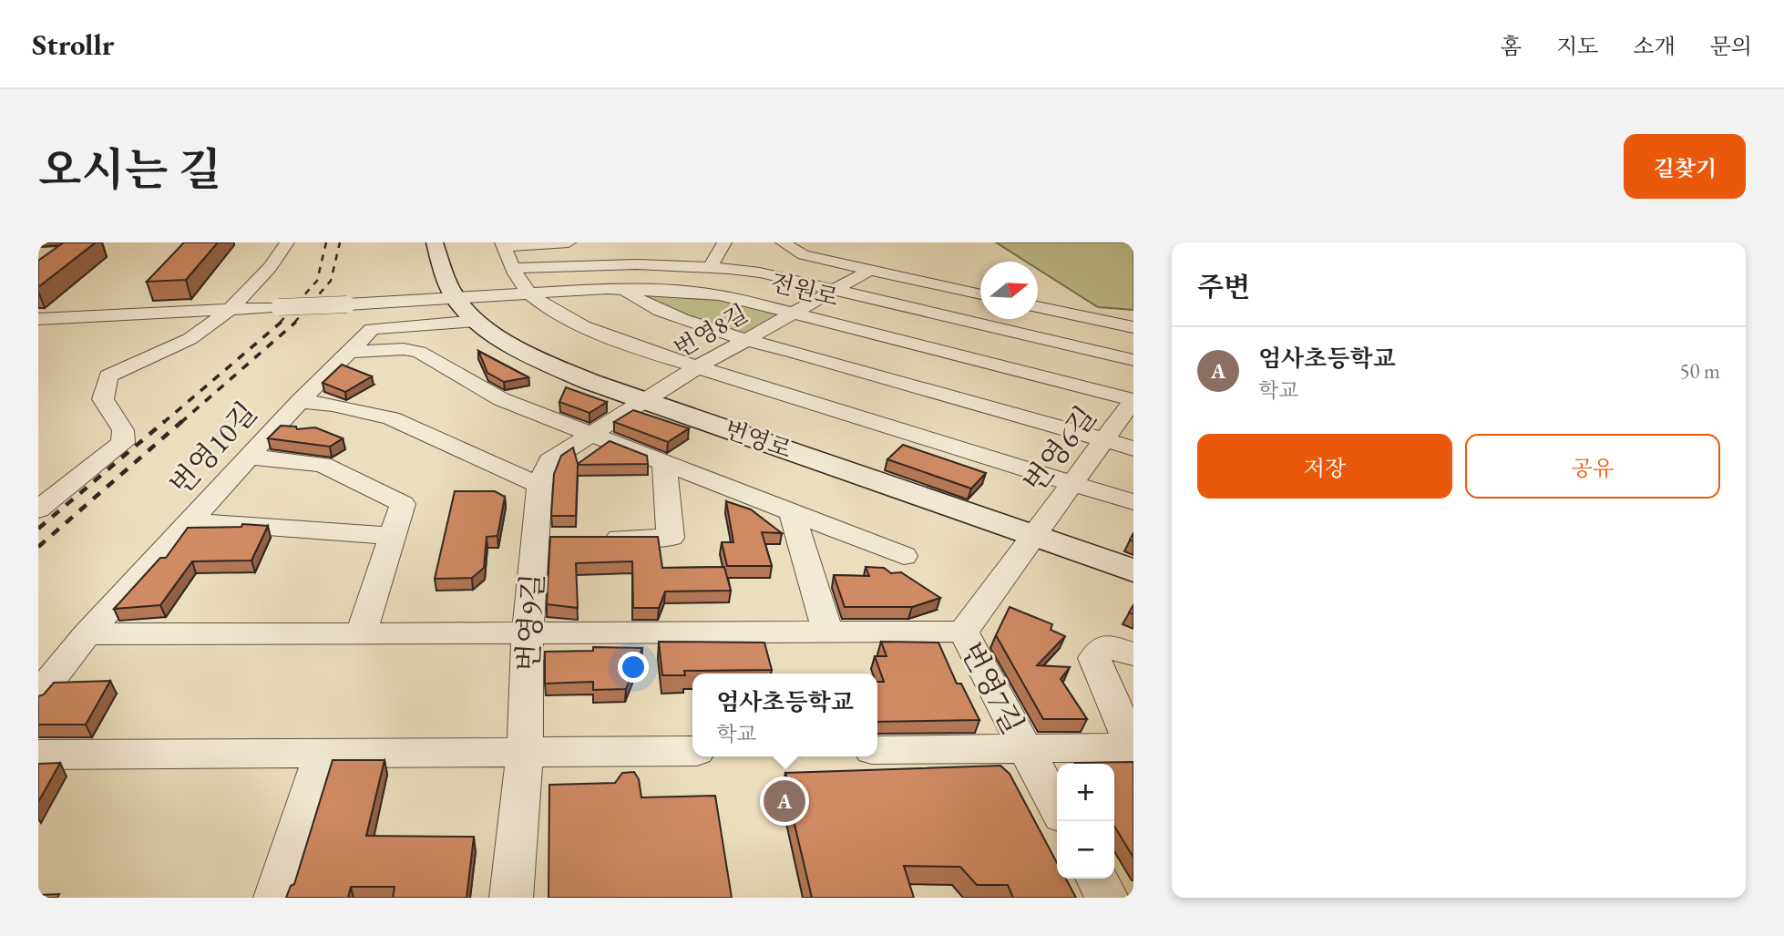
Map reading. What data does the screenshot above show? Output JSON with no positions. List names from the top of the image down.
{
  "streets": {
    "street": [
      "전원로",
      "번영8길",
      "번영로",
      "번영10길",
      "번영6길",
      "번영9길",
      "번영7길"
    ]
  },
  "crossings": [
    ["전원로", "번영8길"],
    ["전원로", "번영로"],
    ["전원로", "번영6길"],
    ["번영8길", "번영로"],
    ["번영8길", "번영9길"],
    ["번영로", "번영10길"],
    ["번영로", "번영6길"],
    ["번영로", "번영9길"],
    ["번영로", "번영7길"],
    ["번영6길", "번영7길"]
  ],
  "north": "right",
  "page": {
    "header": "Strollr",
    "nav": [
      "홈",
      "지도",
      "소개",
      "문의"
    ],
    "title": "오시는 길",
    "buttons": [
      "길찾기",
      ["저장", "공유"]
    ],
    "heading": "주변",
    "list": [
      {
        "mark": "A",
        "name": "엄사초등학교",
        "note": "학교",
        "value": "50 m"
      }
    ],
    "popup": ["엄사초등학교", "학교"],
    "map_buttons": ["+", "−"],
    "pins": "A"
  }
}
